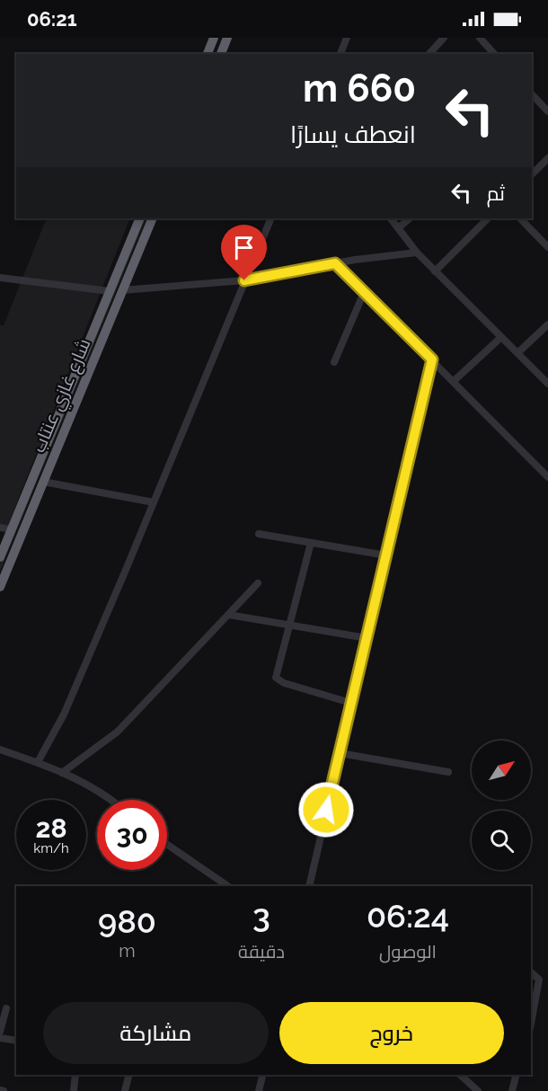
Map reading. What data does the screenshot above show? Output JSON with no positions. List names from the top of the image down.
{
  "streets": {
    "highway": ["شارع غازي عنتاب"]
  },
  "north": "top right",
  "page": {
    "status": "06:21",
    "turn": ["660 m", "انعطف يسارًا"],
    "then": "ثم",
    "speed": "28 km/h",
    "limit": "30",
    "eta": [
      "06:24",
      "الوصول",
      "3",
      "دقيقة",
      "980",
      "m"
    ],
    "buttons": ["خروج", "مشاركة"]
  }
}
